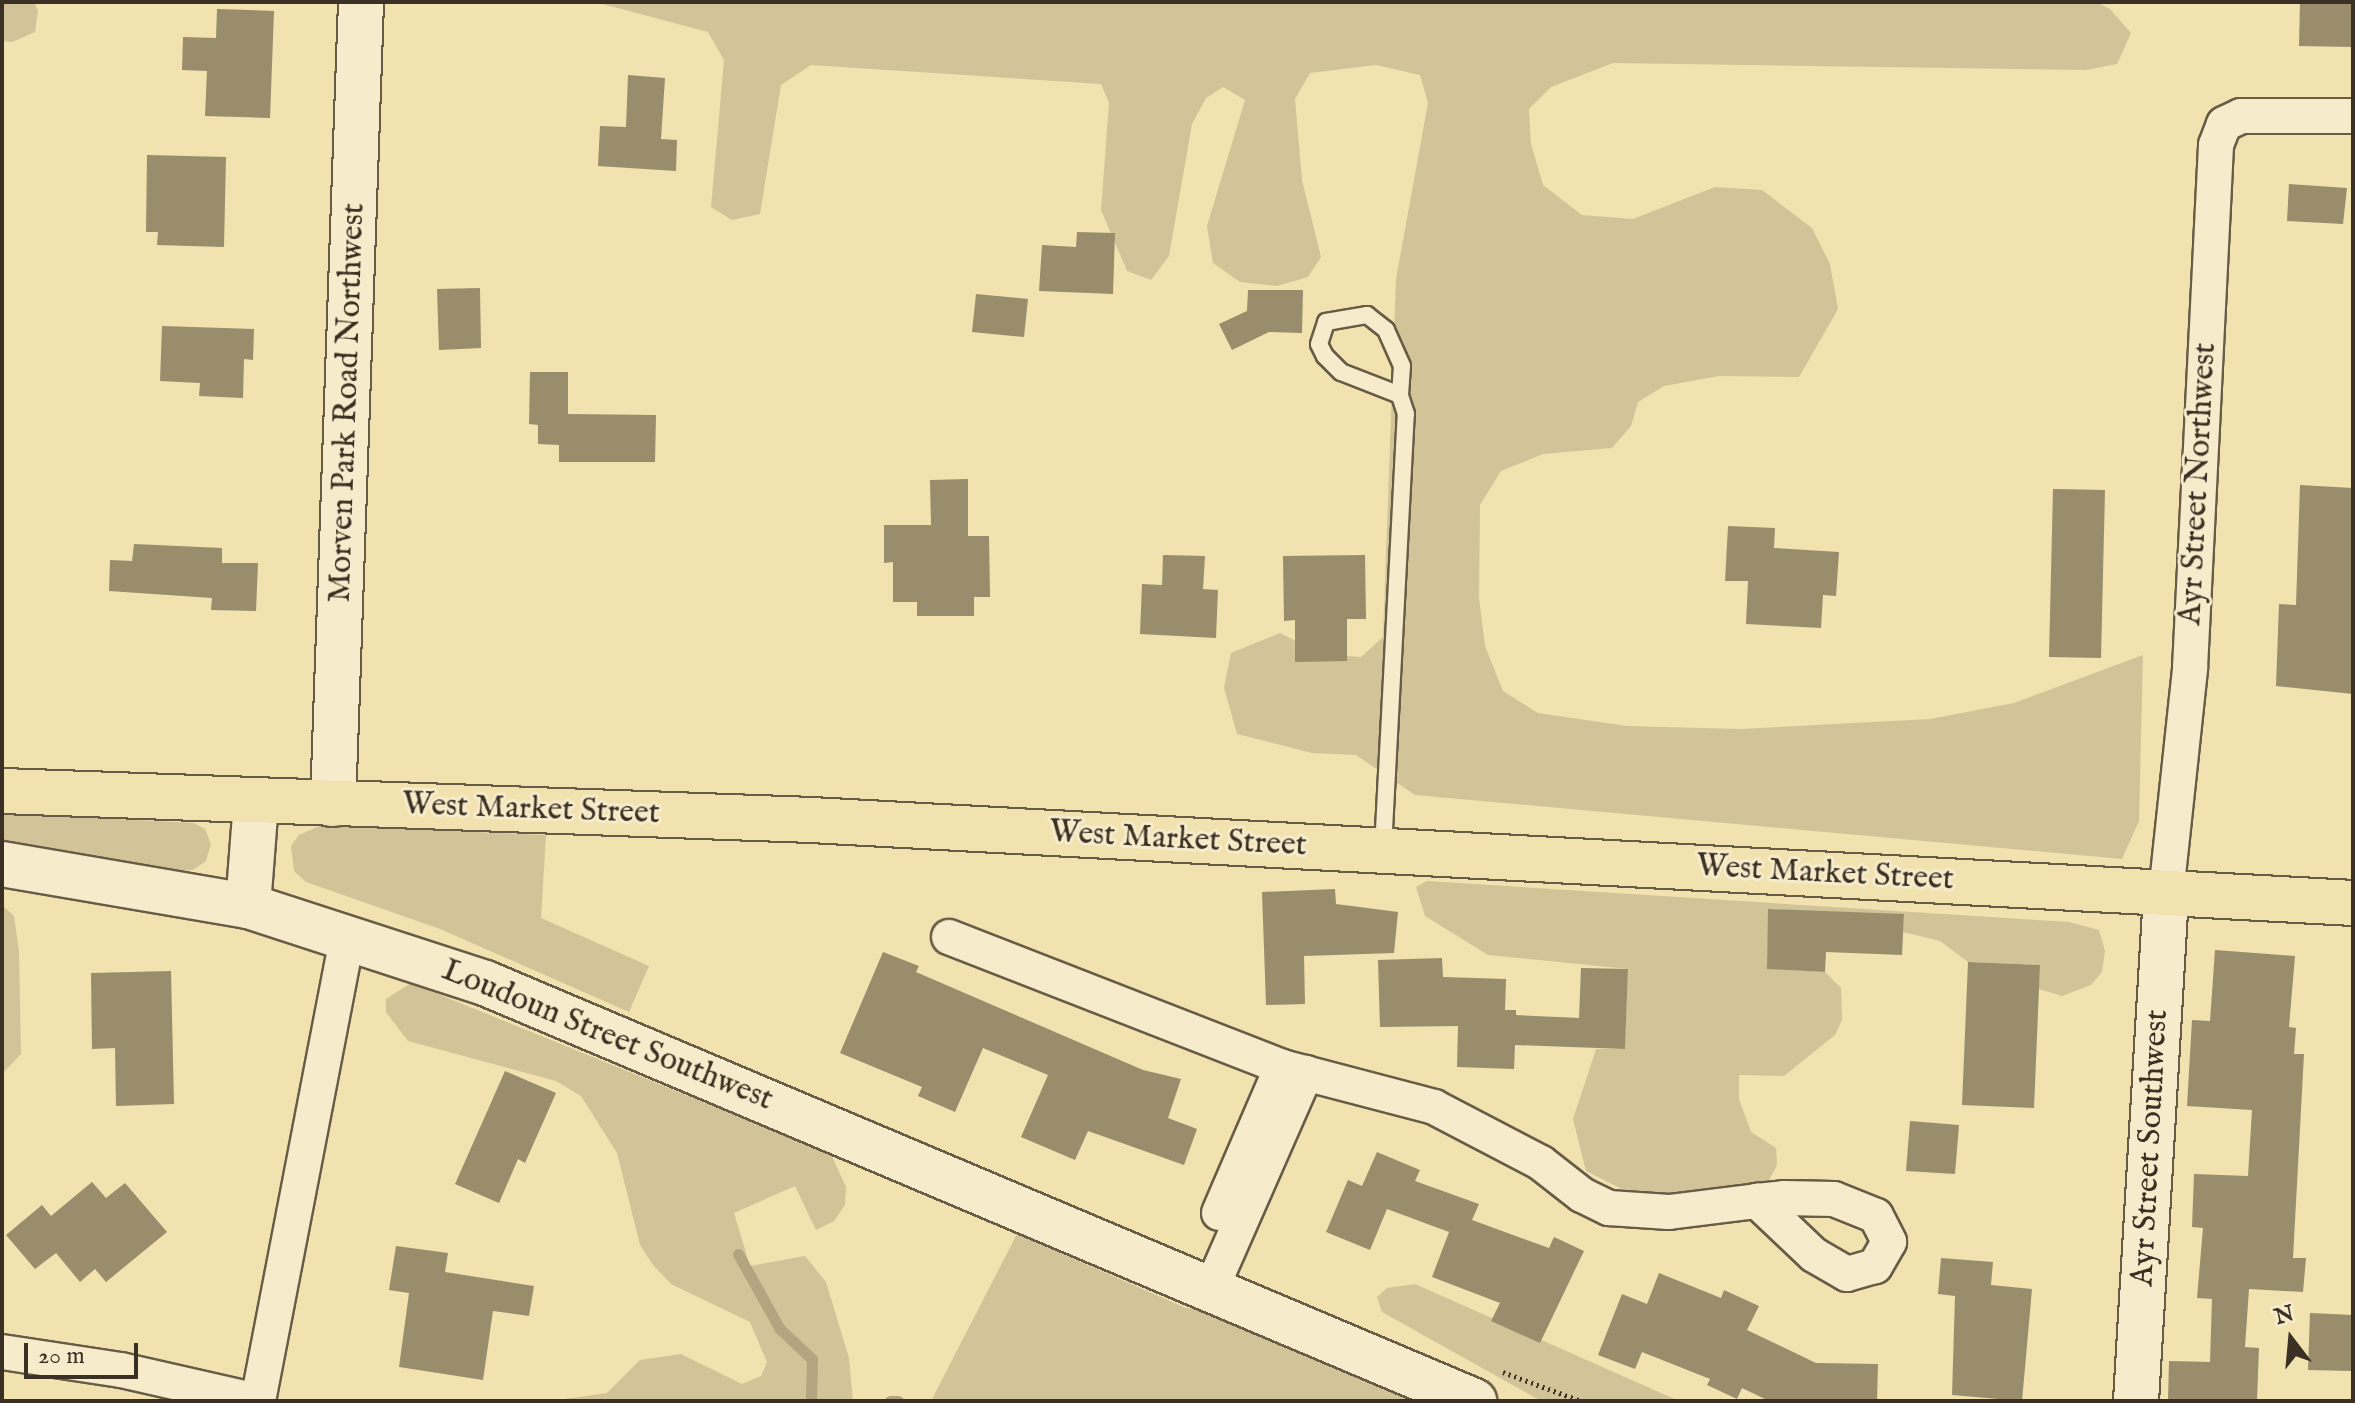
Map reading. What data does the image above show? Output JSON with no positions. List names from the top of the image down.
{
  "streets": {
    "main road": [
      "Morven Park Road Northwest",
      "West Market Street",
      "Loudoun Street Southwest",
      "Ayr Street Southwest"
    ],
    "street": ["Ayr Street Northwest"]
  },
  "crossings": [
    ["Morven Park Road Northwest", "West Market Street"],
    ["Ayr Street Northwest", "West Market Street"],
    ["Ayr Street Northwest", "Ayr Street Southwest"],
    ["West Market Street", "Ayr Street Southwest"]
  ],
  "scale_bar": "20 m",
  "north": "top"
}
